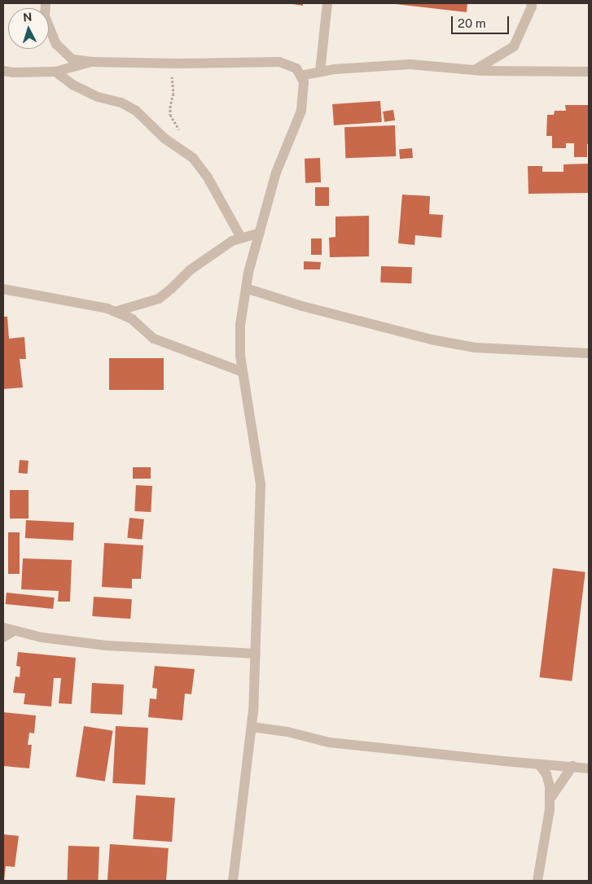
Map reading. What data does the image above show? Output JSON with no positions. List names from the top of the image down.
{
  "scale_bar": "20 m",
  "north": "top"
}
